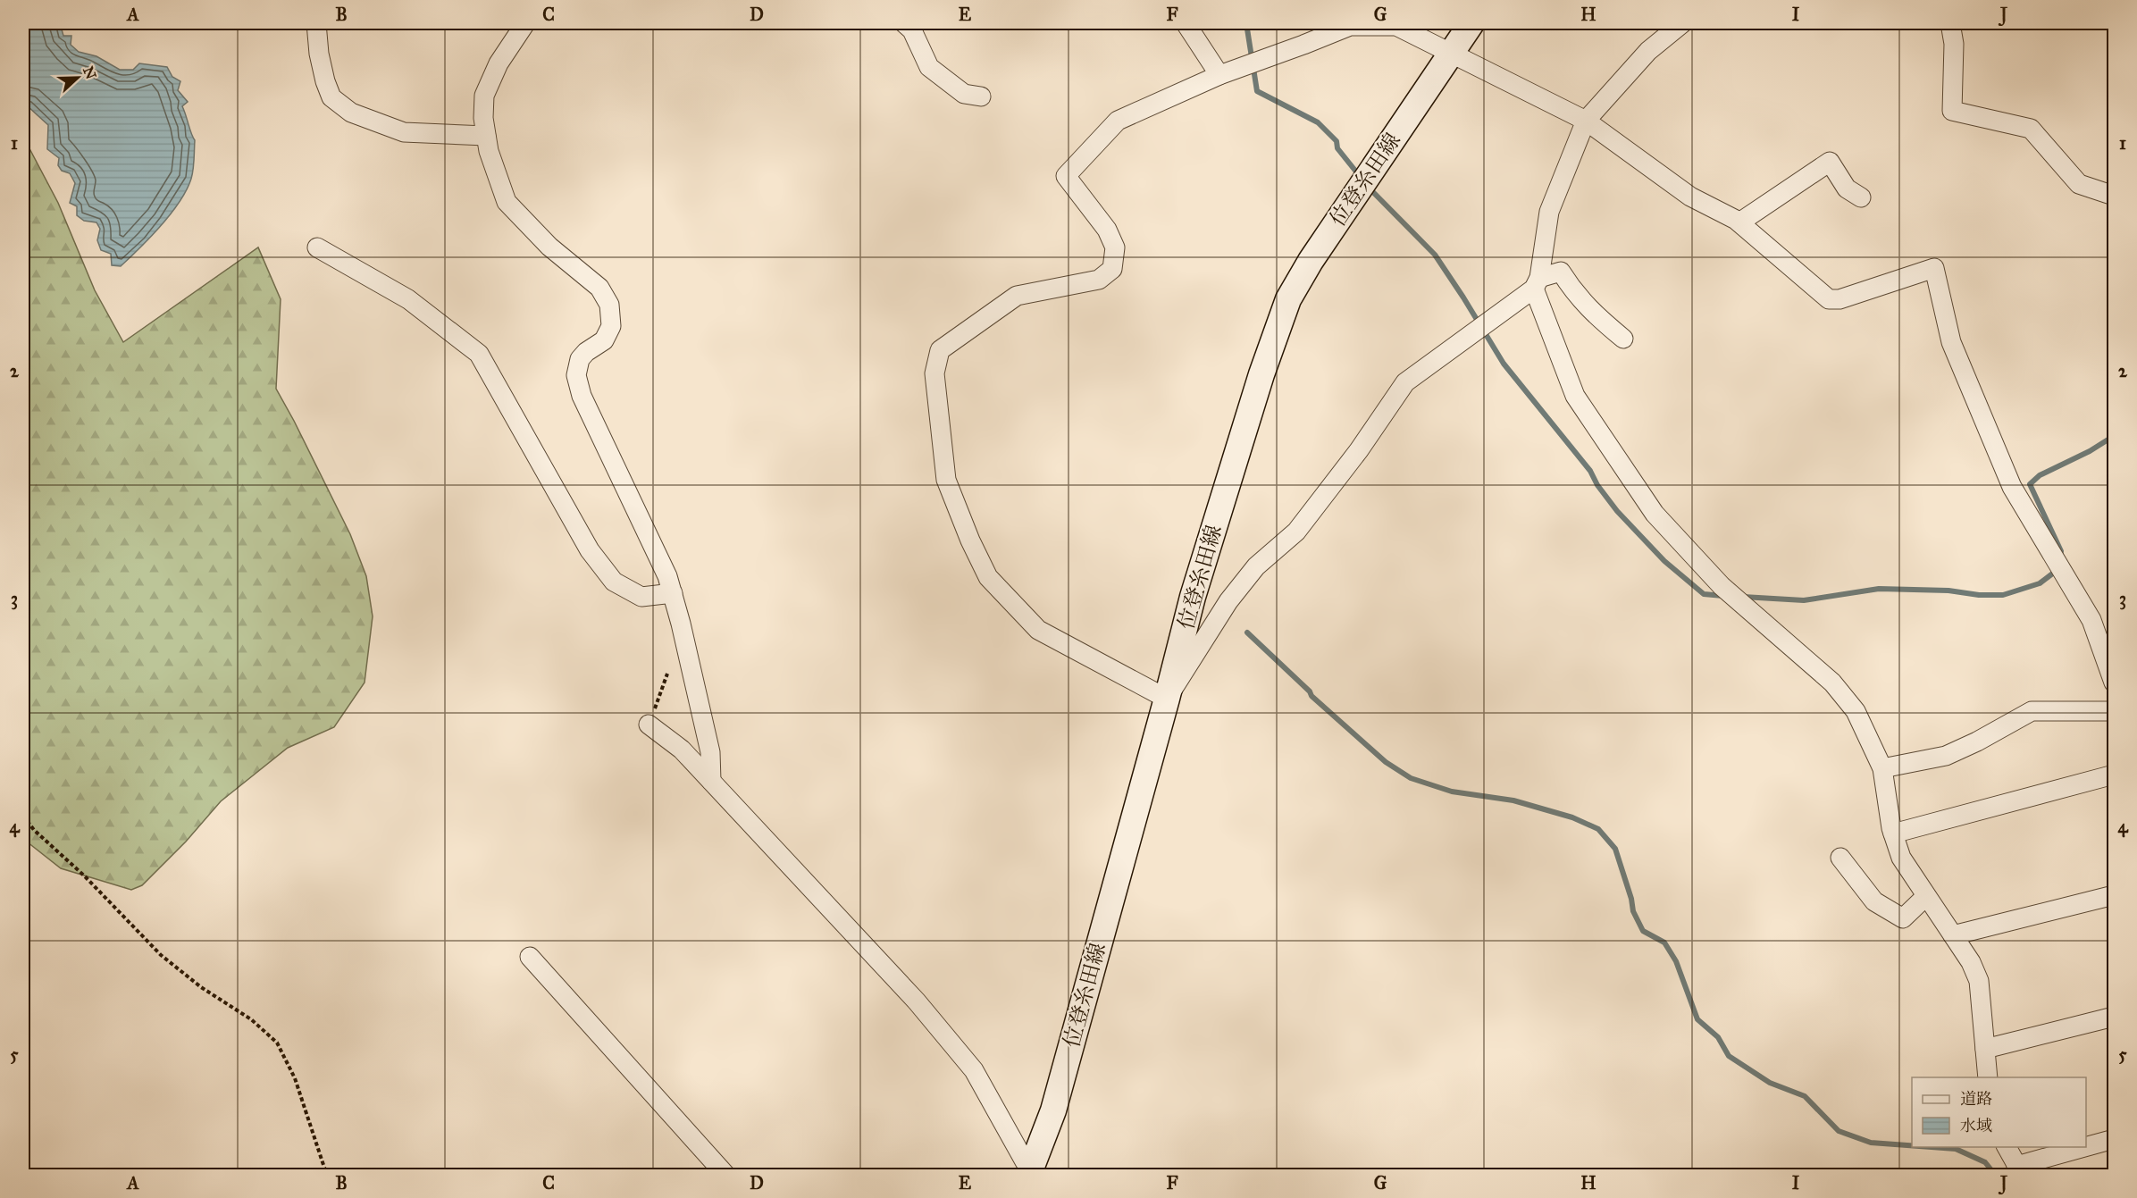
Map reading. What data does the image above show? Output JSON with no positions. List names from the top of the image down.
{
  "streets": {
    "main road": ["位登糸田線"]
  },
  "legend": ["道路", "水域"],
  "north": "right",
  "grid": {
    "columns": [
      "A",
      "B",
      "C",
      "D",
      "E",
      "F",
      "G",
      "H",
      "I",
      "J"
    ],
    "rows": [
      "1",
      "2",
      "3",
      "4",
      "5"
    ]
  }
}
